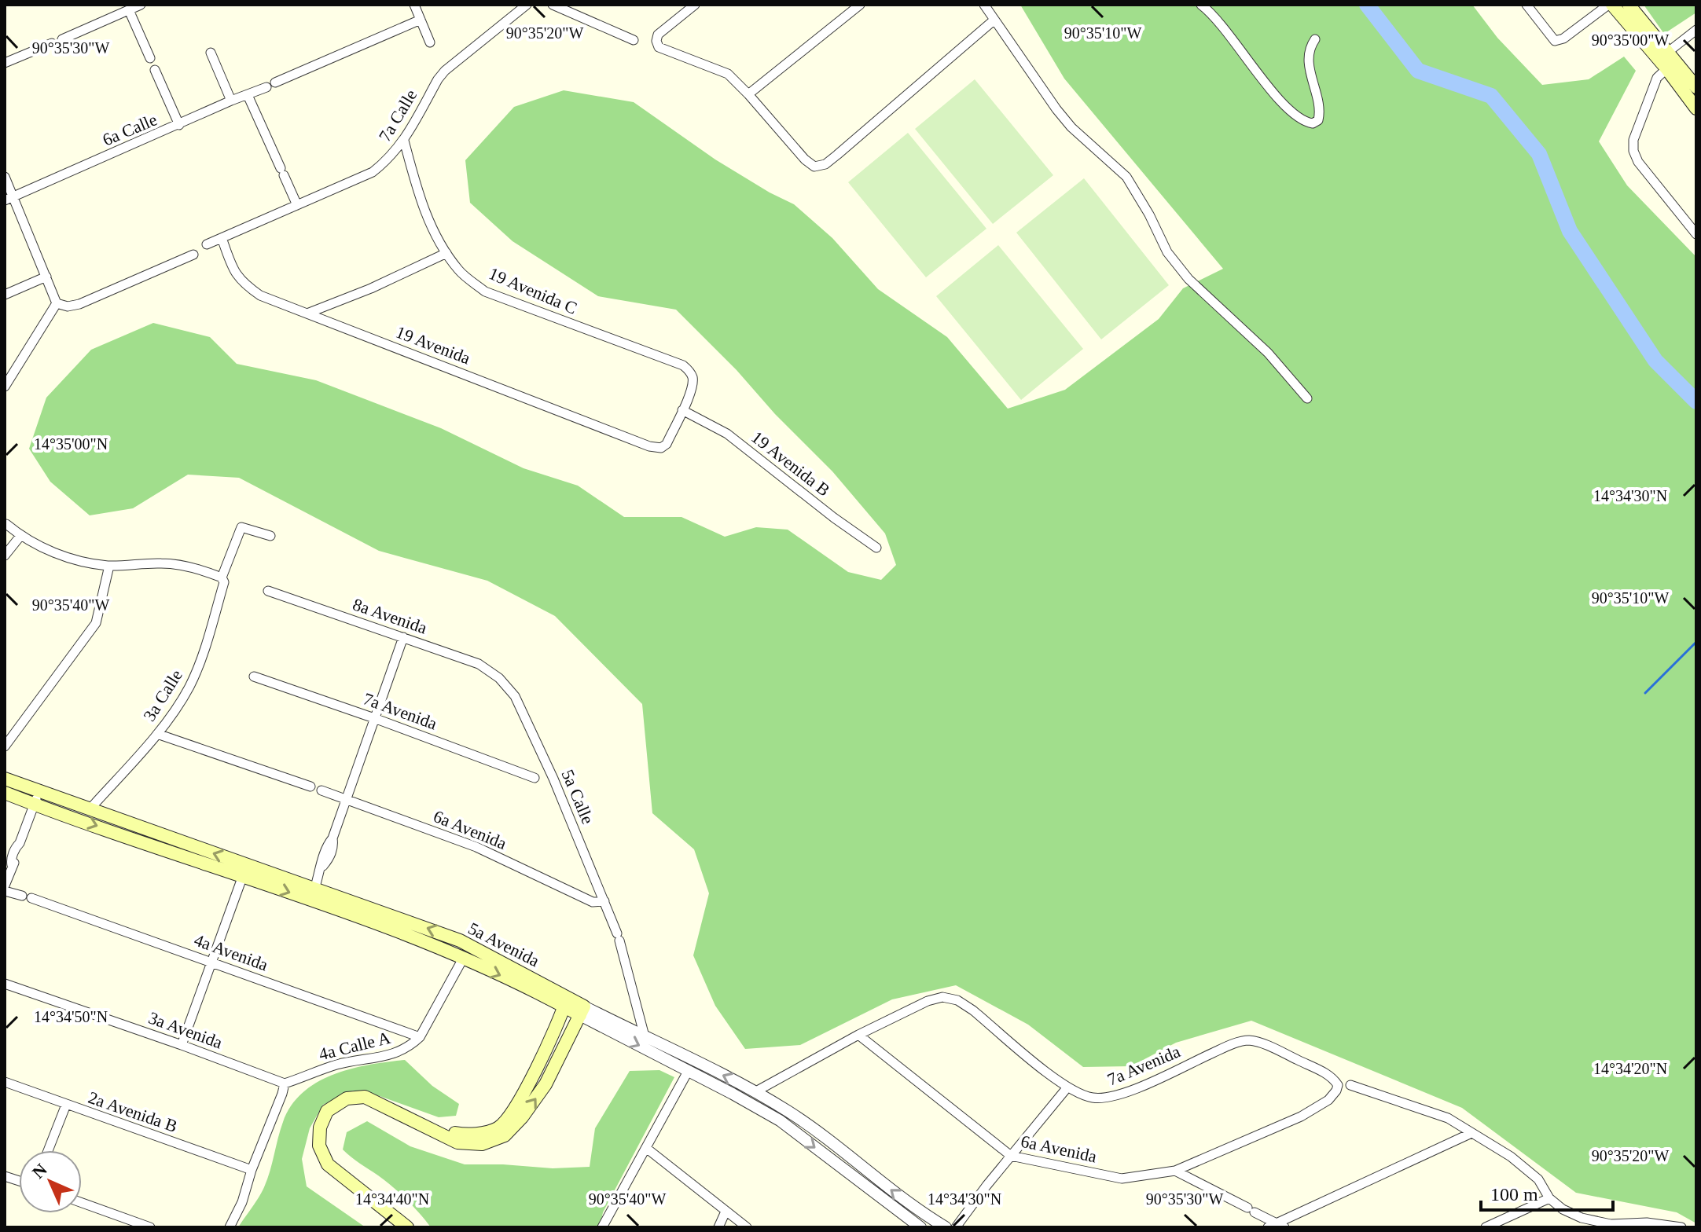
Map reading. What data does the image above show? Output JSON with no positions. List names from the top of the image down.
{
  "streets": {
    "main road": ["5a Avenida"],
    "street": [
      "7a Calle",
      "6a Calle",
      "19 Avenida C",
      "19 Avenida",
      "19 Avenida B",
      "8a Avenida",
      "3a Calle",
      "7a Avenida",
      "5a Calle",
      "6a Avenida",
      "4a Avenida",
      "3a Avenida",
      "4a Calle A",
      "2a Avenida B"
    ]
  },
  "crossings": [
    ["7a Calle", "19 Avenida C"],
    ["7a Calle", "19 Avenida"],
    ["19 Avenida C", "19 Avenida"],
    ["19 Avenida C", "19 Avenida B"],
    ["19 Avenida", "19 Avenida B"],
    ["8a Avenida", "5a Calle"],
    ["3a Calle", "5a Avenida"],
    ["7a Avenida", "6a Avenida"],
    ["5a Calle", "6a Avenida"],
    ["5a Calle", "5a Avenida"],
    ["5a Avenida", "4a Calle A"],
    ["4a Avenida", "4a Calle A"],
    ["3a Avenida", "4a Calle A"]
  ],
  "scale_bar": "100 m",
  "north": "top left",
  "coordinates": [
    "90°35'20\"W",
    "90°35'10\"W",
    "90°35'00\"W",
    "90°35'30\"W",
    "14°35'00\"N",
    "14°34'30\"N",
    "90°35'40\"W",
    "14°34'50\"N",
    "14°34'20\"N",
    "14°34'40\"N"
  ]
}
